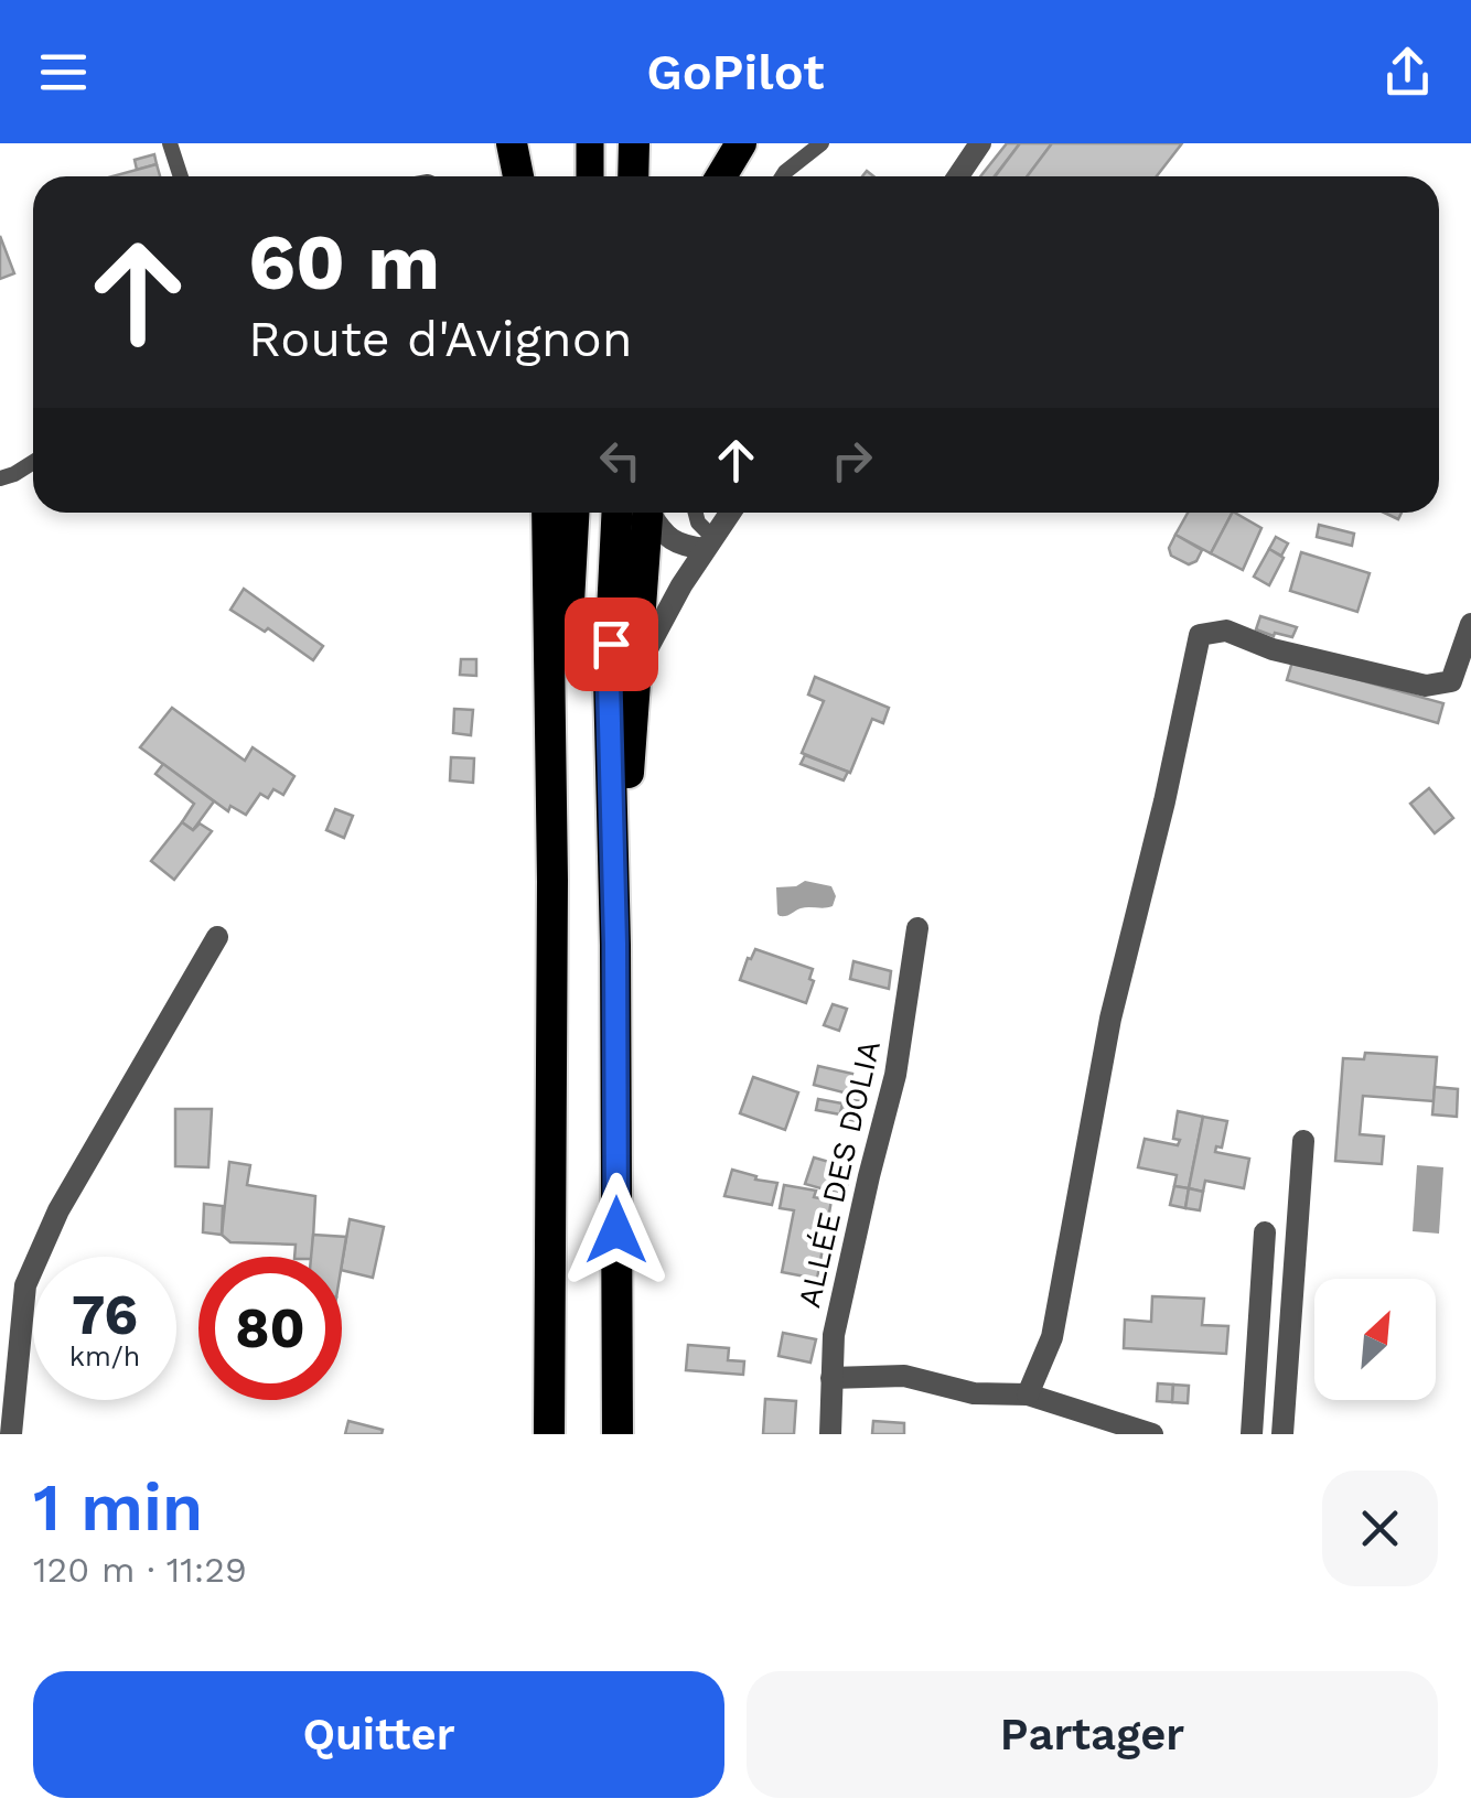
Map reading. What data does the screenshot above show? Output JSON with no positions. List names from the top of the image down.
{
  "streets": {
    "street": ["ALLÉE DES DOLIA"]
  },
  "north": "top right",
  "page": {
    "header": "GoPilot",
    "turn": ["60 m", "Route d'Avignon"],
    "speed": "76 km/h",
    "limit": "80",
    "heading": ["1 min", "120 m · 11:29"],
    "buttons": ["Quitter", "Partager"]
  }
}
